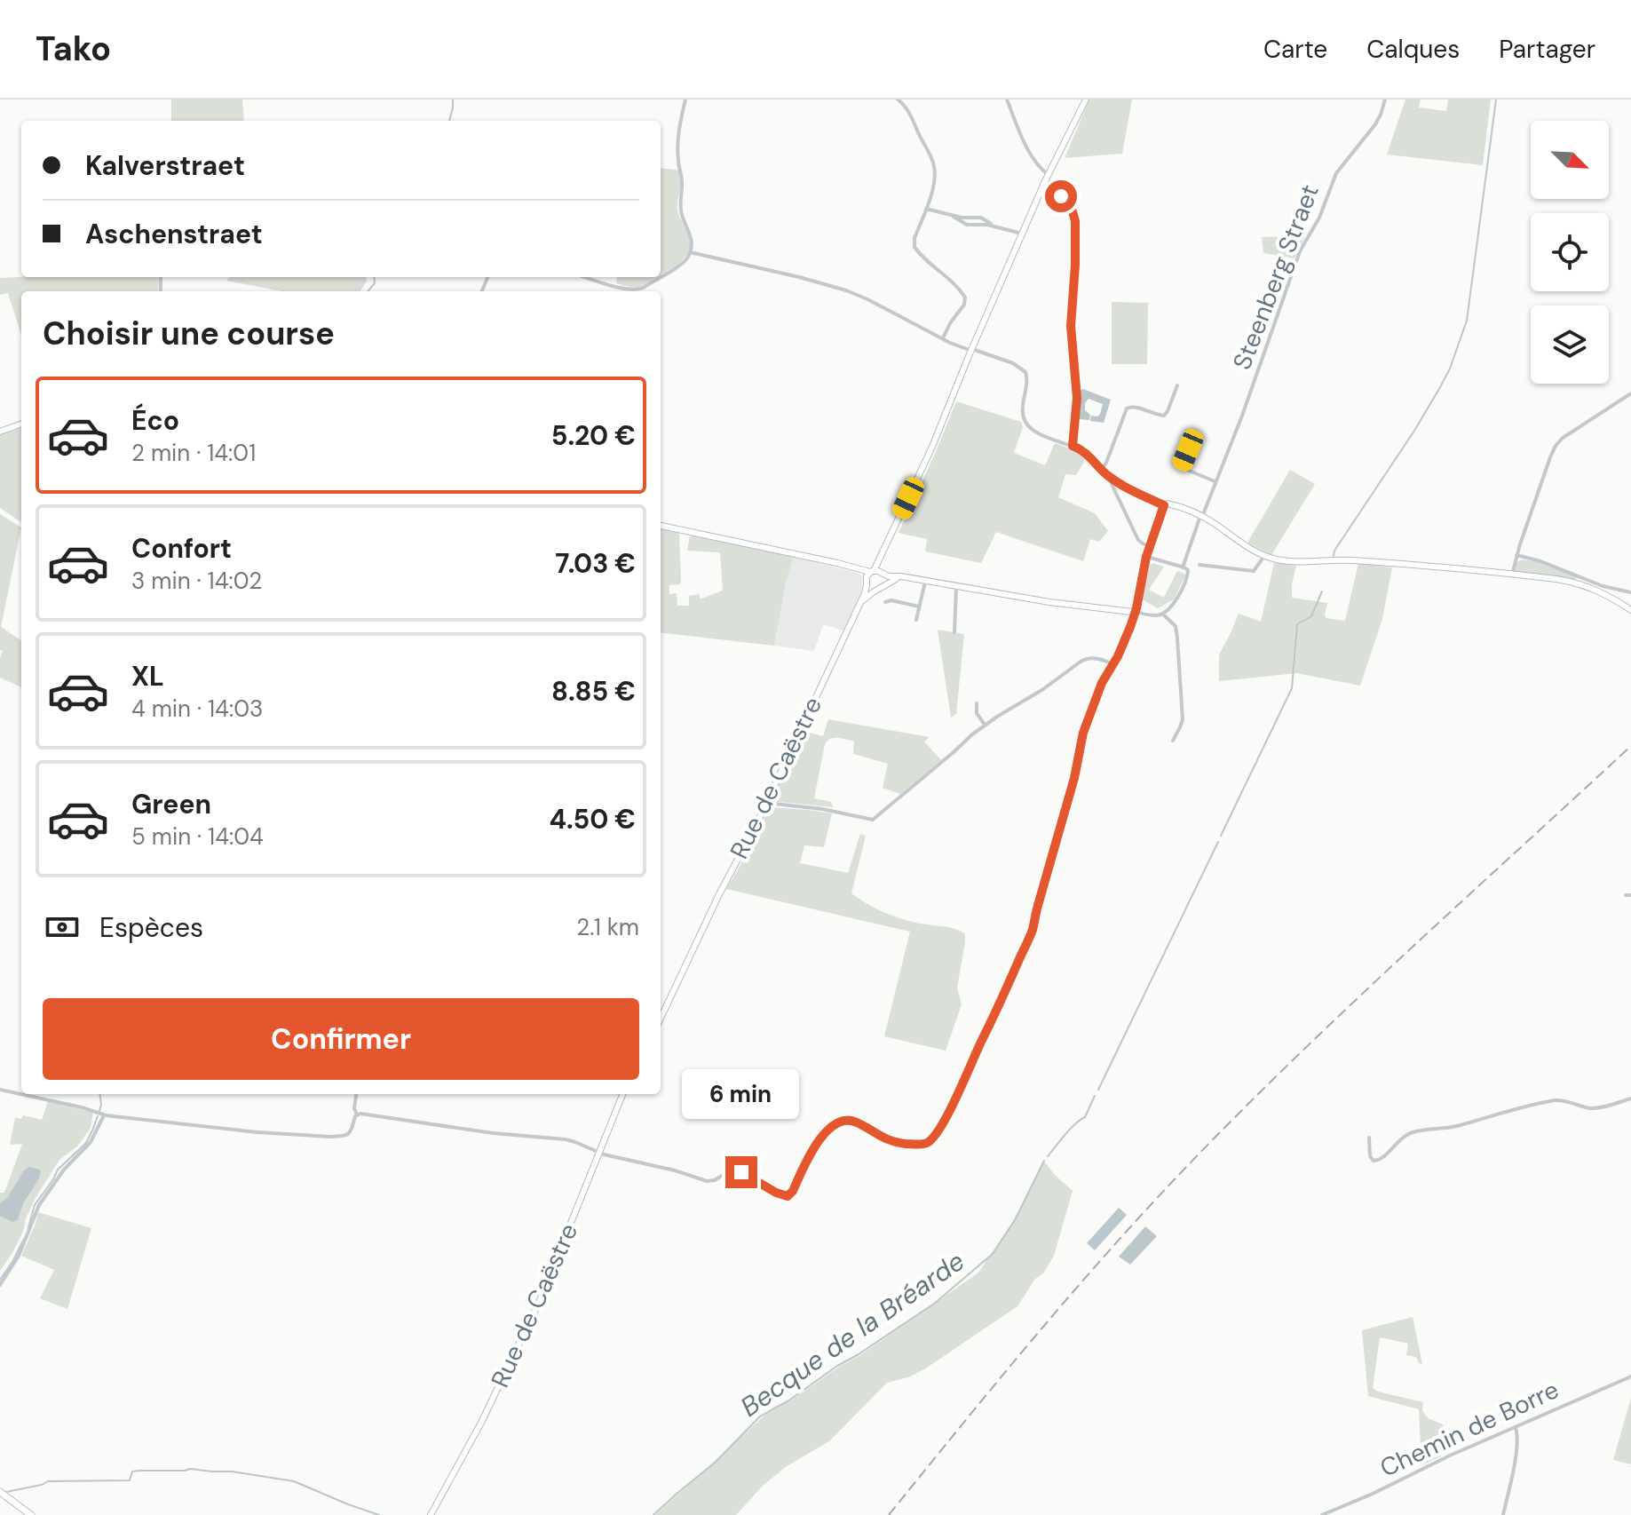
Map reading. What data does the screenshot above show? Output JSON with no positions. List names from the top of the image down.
{
  "streets": {
    "main road": ["Rue de Caëstre"],
    "street": ["Steenberg Straet", "Chemin de Borre"]
  },
  "water": ["Becque de la Bréarde"],
  "north": "bottom right",
  "page": {
    "header": "Tako",
    "nav": ["Carte", "Calques", "Partager"],
    "banner": ["Kalverstraet", "Aschenstraet"],
    "heading": "Choisir une course",
    "list": [
      {
        "name": "Éco",
        "note": "2 min · 14:01",
        "value": "5.20 €"
      },
      {
        "name": "Confort",
        "note": "3 min · 14:02",
        "value": "7.03 €"
      },
      {
        "name": "XL",
        "note": "4 min · 14:03",
        "value": "8.85 €"
      },
      {
        "name": "Green",
        "note": "5 min · 14:04",
        "value": "4.50 €"
      }
    ],
    "pay": ["Espèces", "2.1 km"],
    "buttons": "Confirmer",
    "bubble": "6 min"
  }
}
